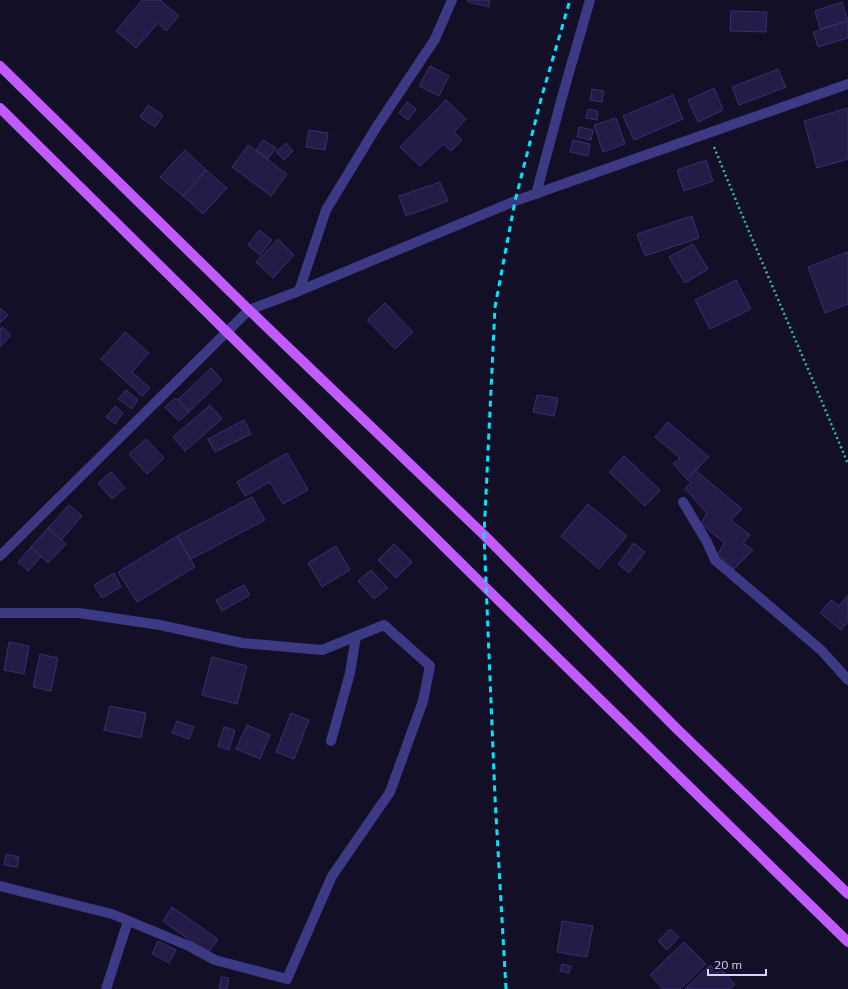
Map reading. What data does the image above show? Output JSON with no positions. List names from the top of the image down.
{
  "scale_bar": "20 m"
}
